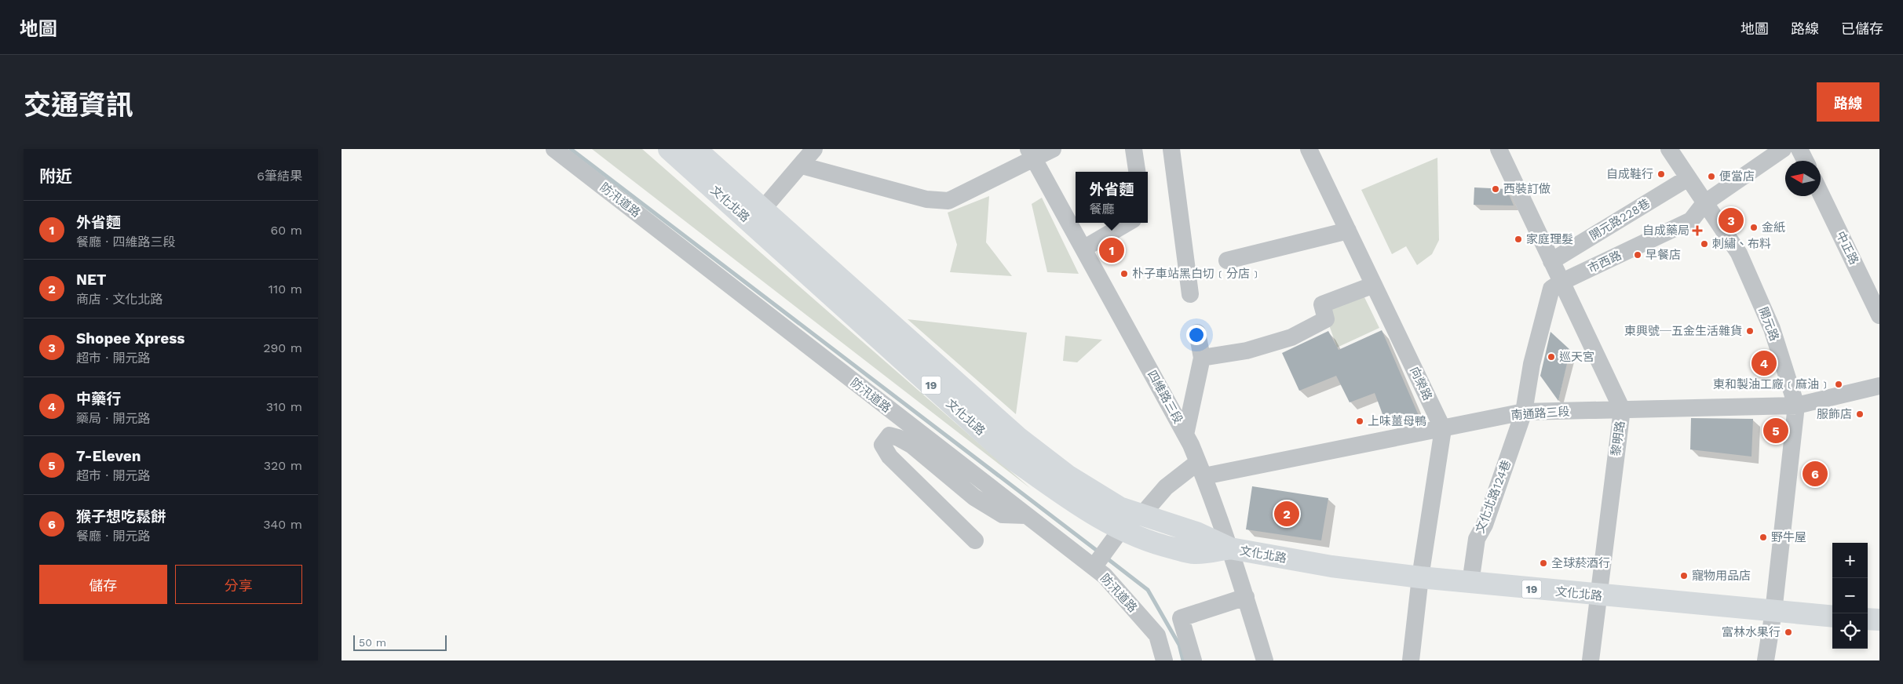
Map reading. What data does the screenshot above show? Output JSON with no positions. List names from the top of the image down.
{
  "streets": {
    "main road": ["文化北路", "19"],
    "street": [
      "防汛道路",
      "開元路228巷",
      "中正路",
      "市西路",
      "開元路",
      "向榮路",
      "四維路三段",
      "南通路三段",
      "黎明路",
      "文化北路124巷"
    ]
  },
  "crossings": [
    ["文化北路", "開元路"],
    ["文化北路", "四維路三段"],
    ["文化北路", "黎明路"],
    ["文化北路", "文化北路124巷"],
    ["開元路228巷", "開元路"],
    ["開元路228巷", "黎明路"],
    ["市西路", "開元路"],
    ["市西路", "黎明路"],
    ["市西路", "文化北路124巷"],
    ["開元路", "南通路三段"],
    ["向榮路", "南通路三段"],
    ["四維路三段", "南通路三段"],
    ["南通路三段", "黎明路"],
    ["南通路三段", "文化北路124巷"],
    ["黎明路", "文化北路124巷"]
  ],
  "places": {
    "other": [
      "自成鞋行",
      "便當店",
      "西裝訂做",
      "金紙",
      "家庭理髮",
      "刺繡、布料",
      "早餐店",
      "朴子車站黑白切﹝分店﹞",
      "東興號─五金生活雜貨",
      "巡天宮",
      "東和製油工廠﹝麻油﹞",
      "服飾店",
      "上味薑母鴨",
      "野牛屋",
      "全球菸酒行",
      "寵物用品店",
      "富林水果行"
    ],
    "health": ["自成藥局"]
  },
  "scale_bar": "50 m",
  "north": "left",
  "page": {
    "header": "地圖",
    "nav": ["地圖", "路線", "已儲存"],
    "title": "交通資訊",
    "buttons": [
      "路線",
      ["儲存", "分享"]
    ],
    "heading": ["附近", "6筆結果"],
    "popup": ["外省麵", "餐廳"],
    "list": [
      {
        "mark": "1",
        "name": "外省麵",
        "note": "餐廳 · 四維路三段",
        "value": "60 m"
      },
      {
        "mark": "2",
        "name": "NET",
        "note": "商店 · 文化北路",
        "value": "110 m"
      },
      {
        "mark": "3",
        "name": "Shopee Xpress",
        "note": "超市 · 開元路",
        "value": "290 m"
      },
      {
        "mark": "4",
        "name": "中藥行",
        "note": "藥局 · 開元路",
        "value": "310 m"
      },
      {
        "mark": "5",
        "name": "7-Eleven",
        "note": "超市 · 開元路",
        "value": "320 m"
      },
      {
        "mark": "6",
        "name": "猴子想吃鬆餅",
        "note": "餐廳 · 開元路",
        "value": "340 m"
      }
    ],
    "pins": [
      "3",
      "1",
      "4",
      "5",
      "6",
      "2"
    ],
    "map_buttons": ["+", "−"],
    "scale": "50 m"
  }
}
